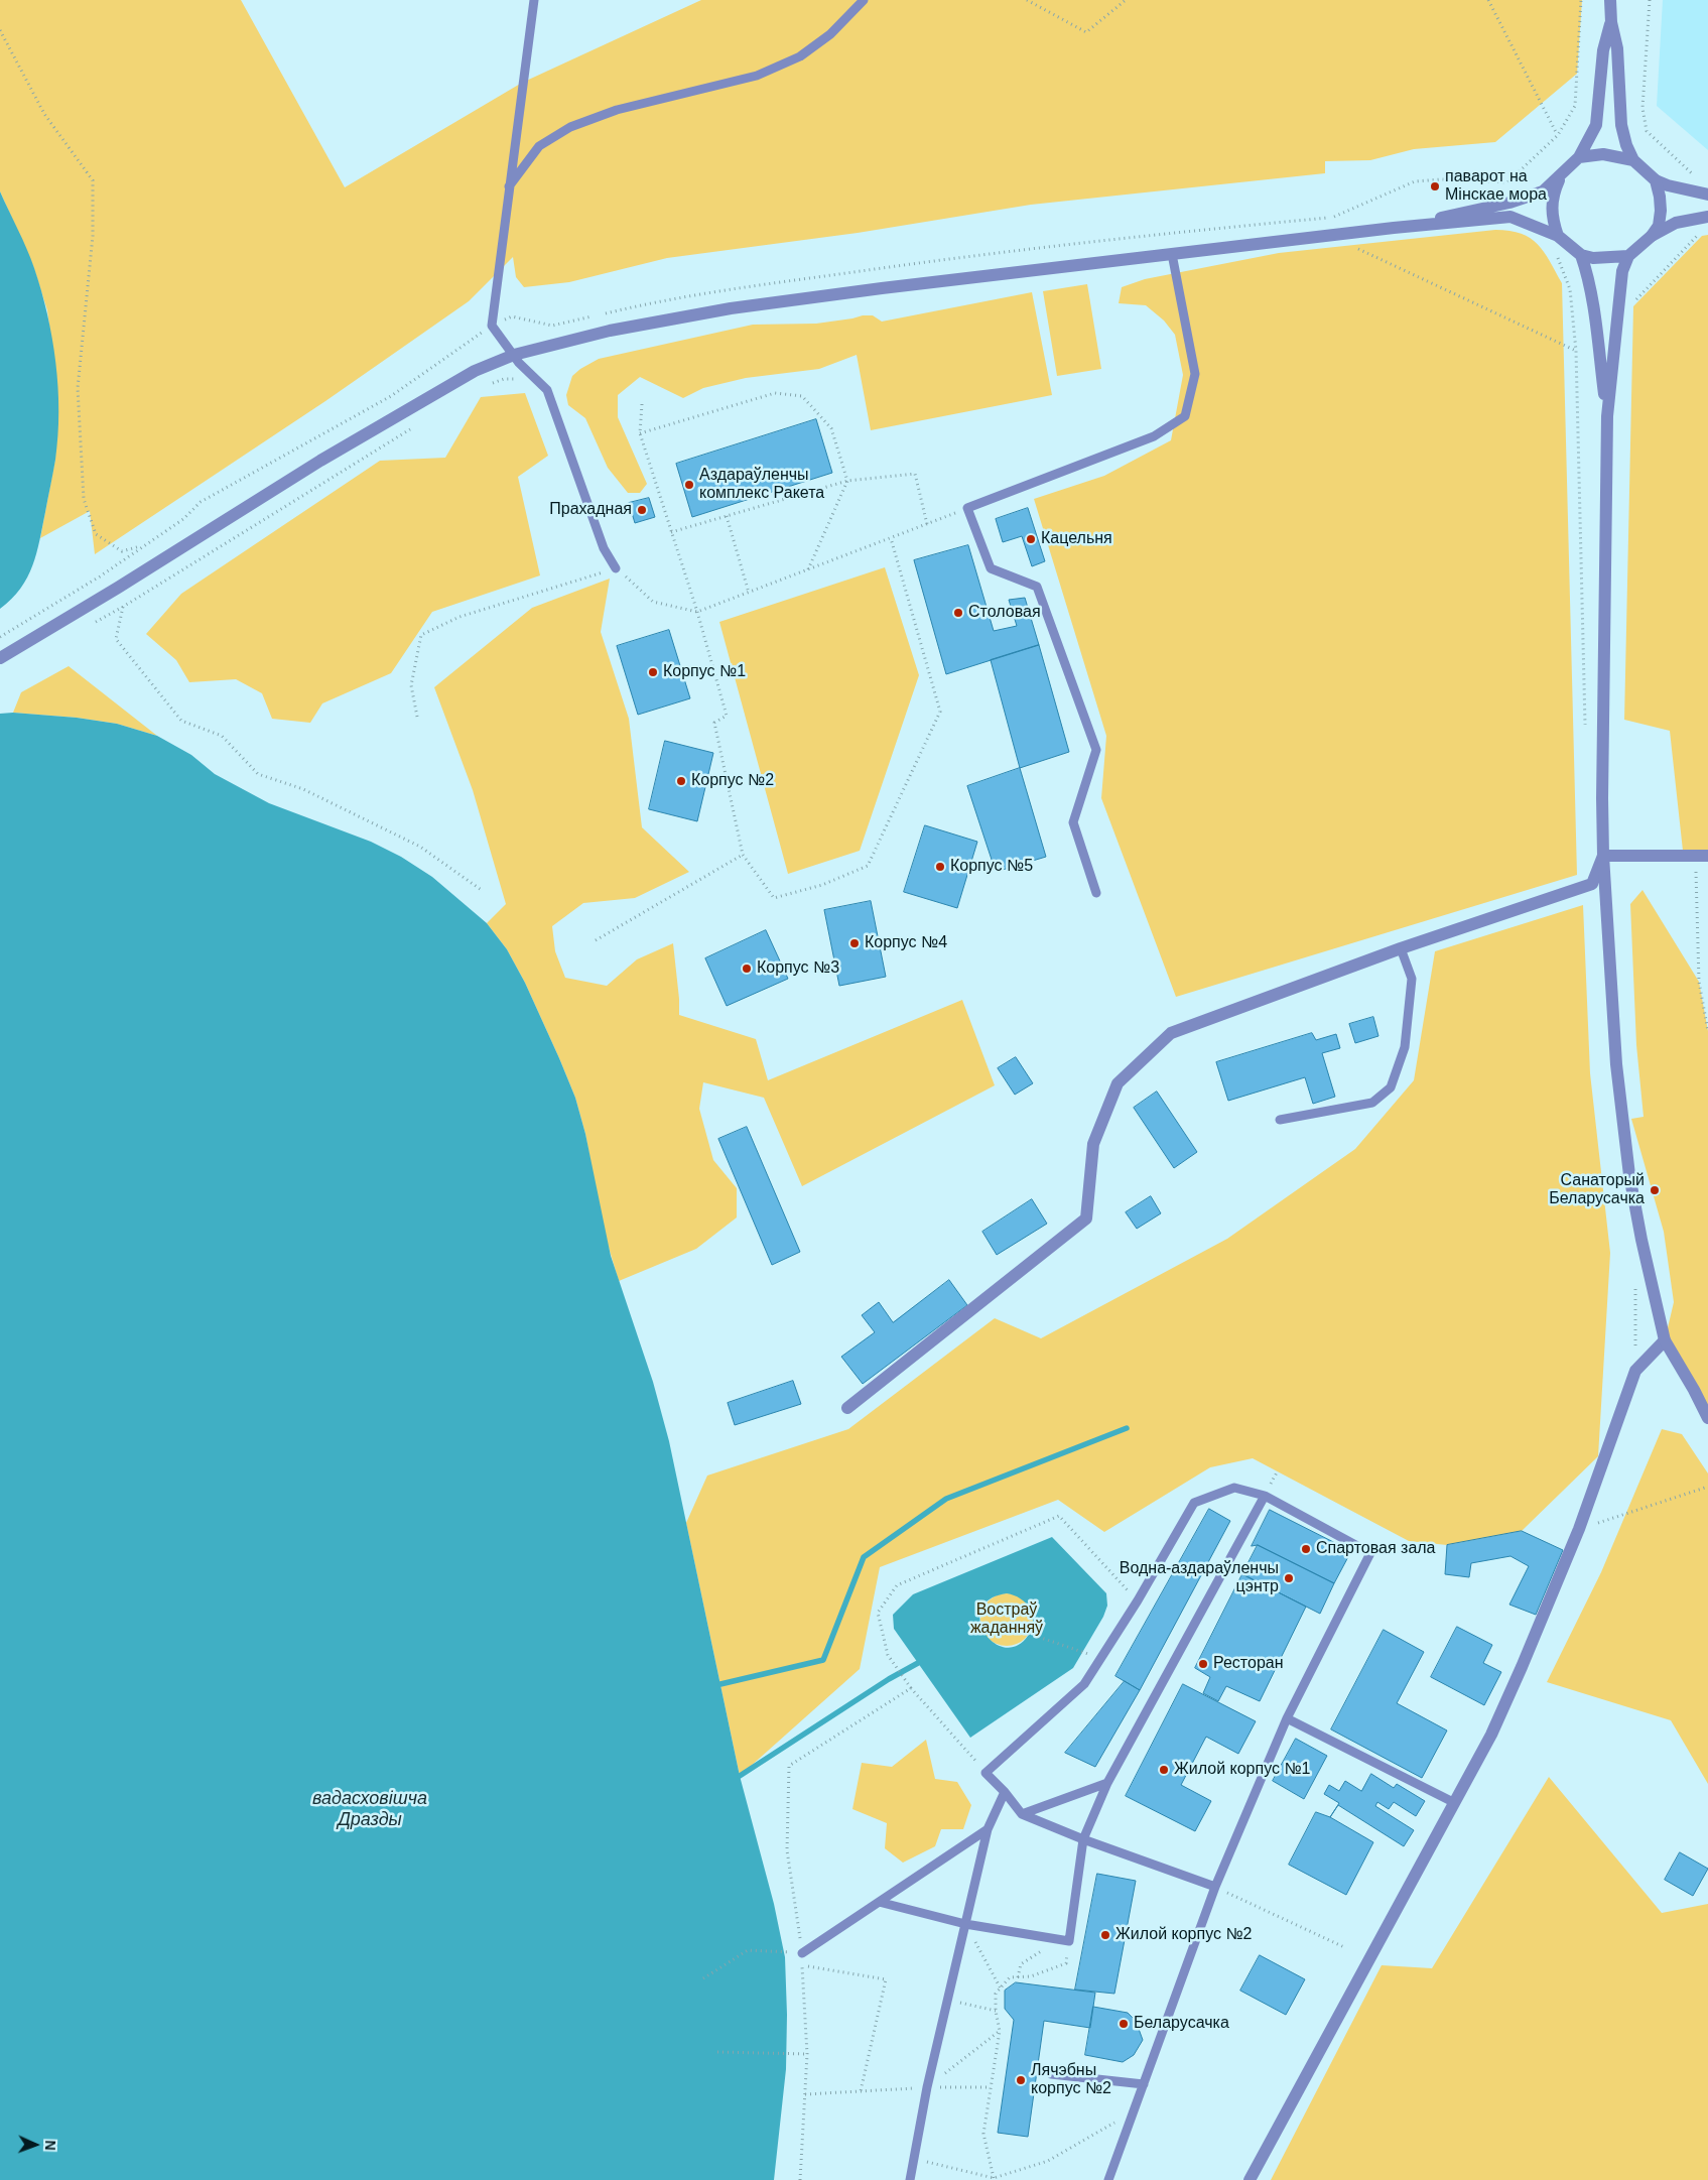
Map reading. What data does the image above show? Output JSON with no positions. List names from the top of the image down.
{
  "water": ["вадасховішча Дразды"],
  "parks": ["Востраў жаданняў"],
  "places": [
    "паварот на Мінскае мора",
    "Аздараўленчы комплекс Ракета",
    "Прахадная",
    "Кацельня",
    "Столовая",
    "Корпус №1",
    "Корпус №2",
    "Корпус №5",
    "Корпус №4",
    "Корпус №3",
    "Санаторый Беларусачка",
    "Спартовая зала",
    "Водна-аздараўленчы цэнтр",
    "Ресторан",
    "Жилой корпус №1",
    "Жилой корпус №2",
    "Беларусачка",
    "Лячэбны корпус №2"
  ],
  "north": "right"
}
